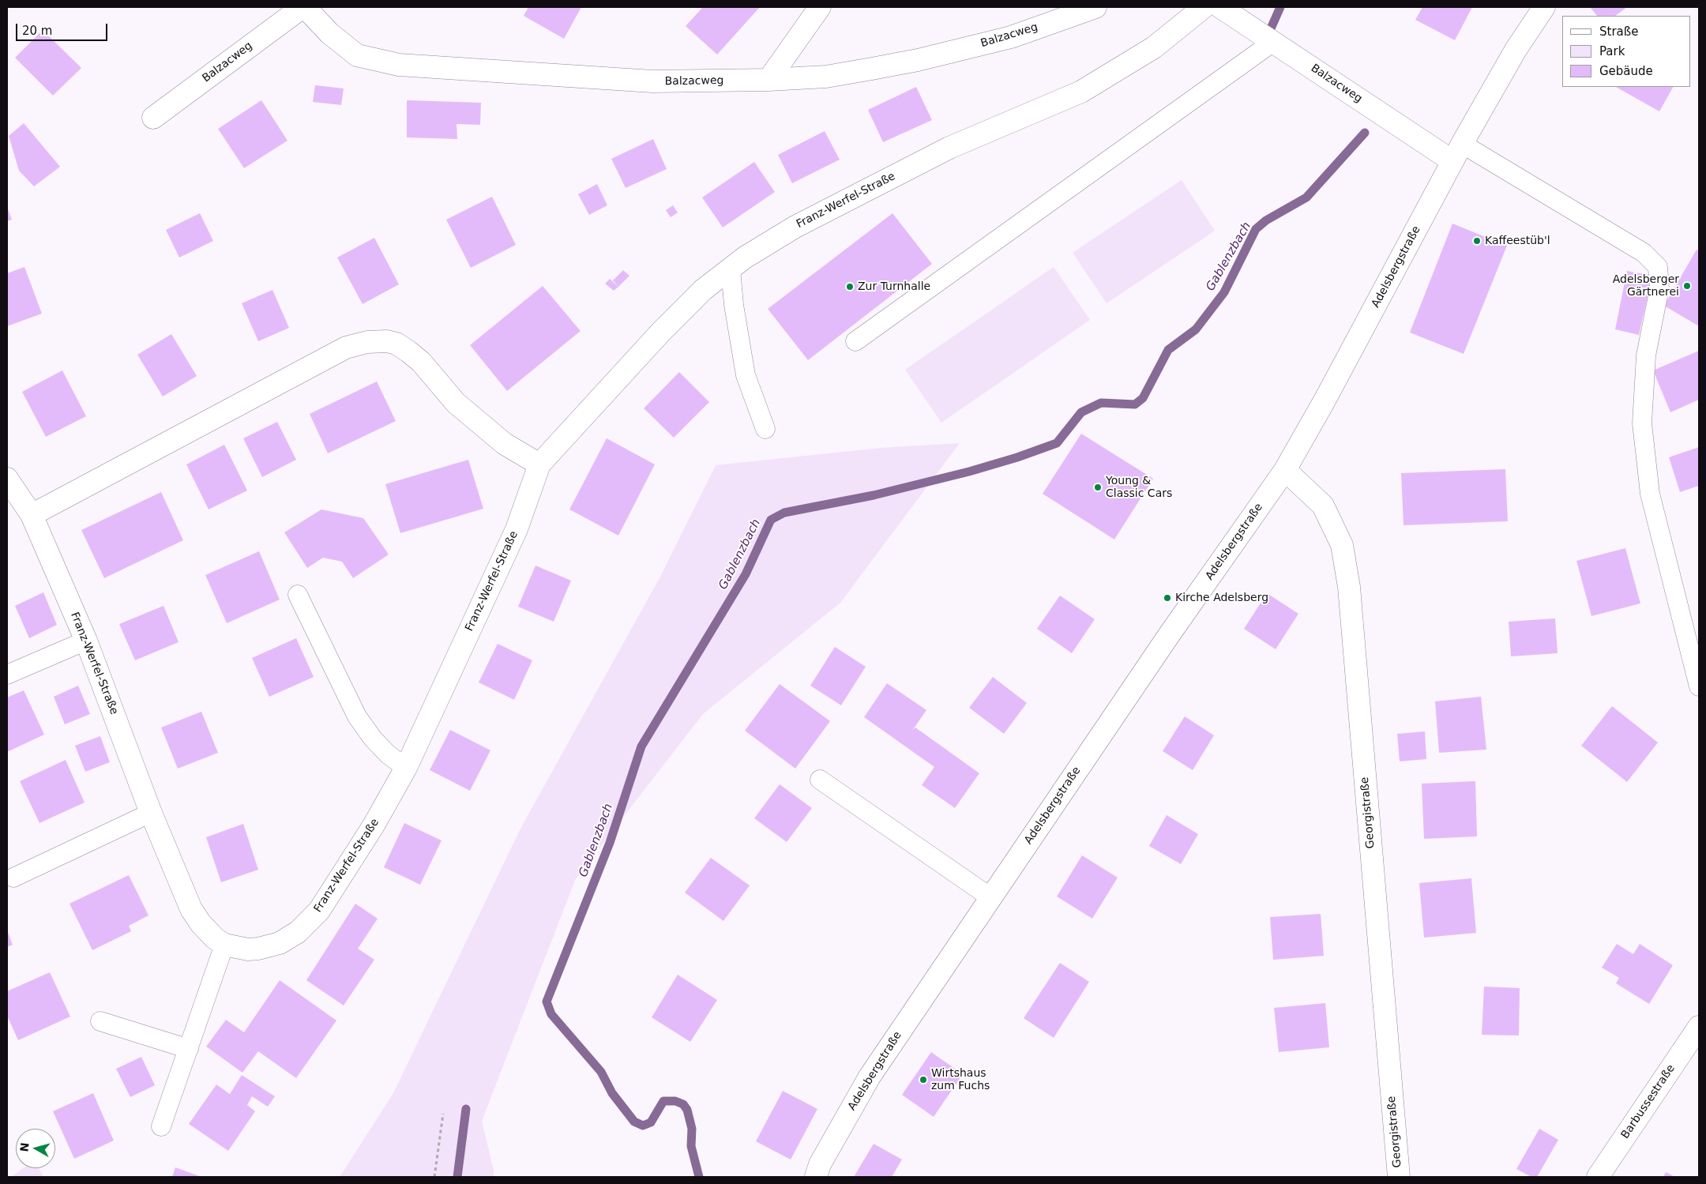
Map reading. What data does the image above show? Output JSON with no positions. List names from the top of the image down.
{
  "streets": {
    "street": [
      "Balzacweg",
      "Franz-Werfel-Straße",
      "Adelsbergstraße",
      "Georgistraße",
      "Barbussestraße"
    ]
  },
  "crossings": [
    ["Balzacweg", "Adelsbergstraße"],
    ["Adelsbergstraße", "Georgistraße"]
  ],
  "water": ["Gablenzbach"],
  "places": [
    "Kaffeestüb'l",
    "Adelsberger Gärtnerei",
    "Zur Turnhalle",
    "Young & Classic Cars",
    "Kirche Adelsberg",
    "Wirtshaus zum Fuchs"
  ],
  "legend": ["Straße", "Park", "Gebäude"],
  "scale_bar": "20 m",
  "north": "left"
}
